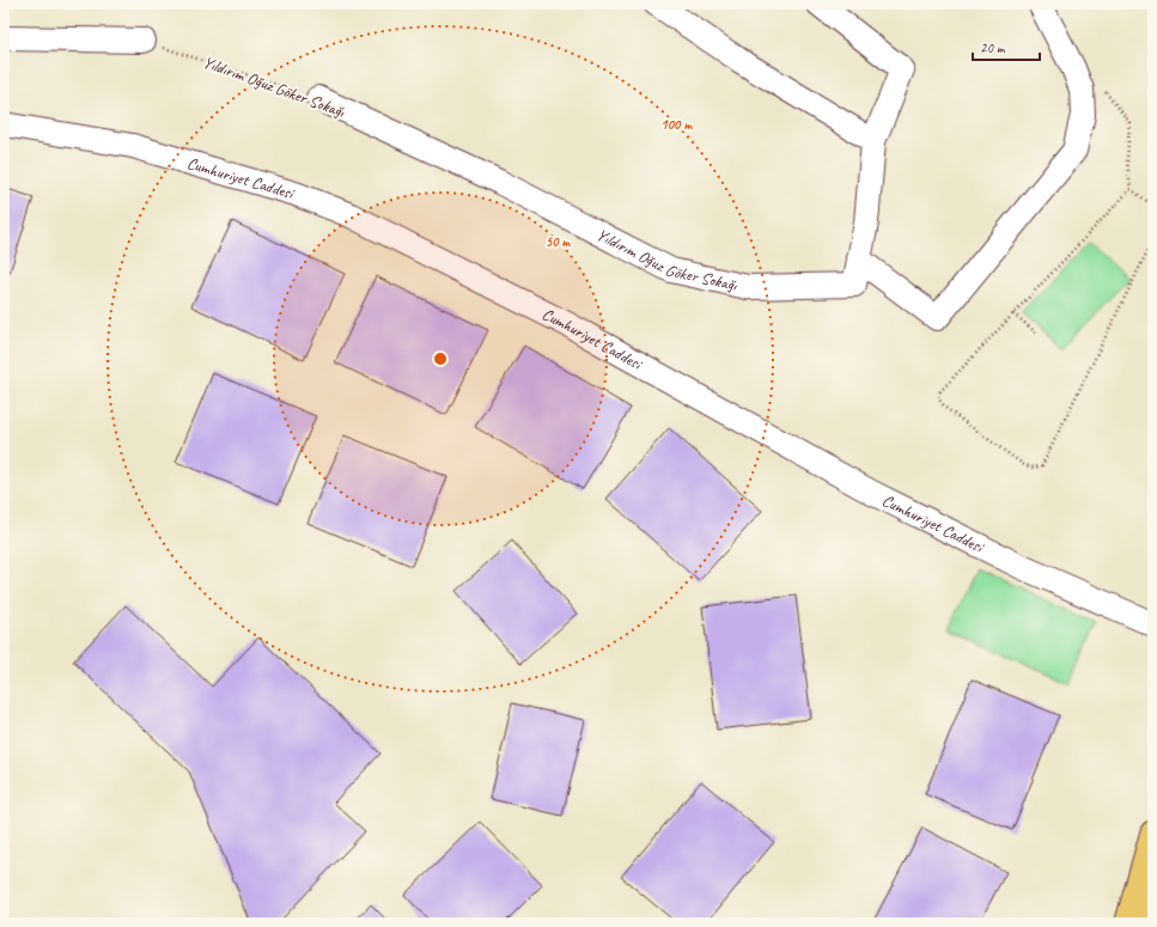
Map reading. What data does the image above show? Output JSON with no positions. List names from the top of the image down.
{
  "streets": {
    "street": ["Yıldırım Oğuz Göker Sokağı", "Cumhuriyet Caddesi"]
  },
  "scale_bar": "20 m",
  "rings": ["100 m", "50 m"]
}
